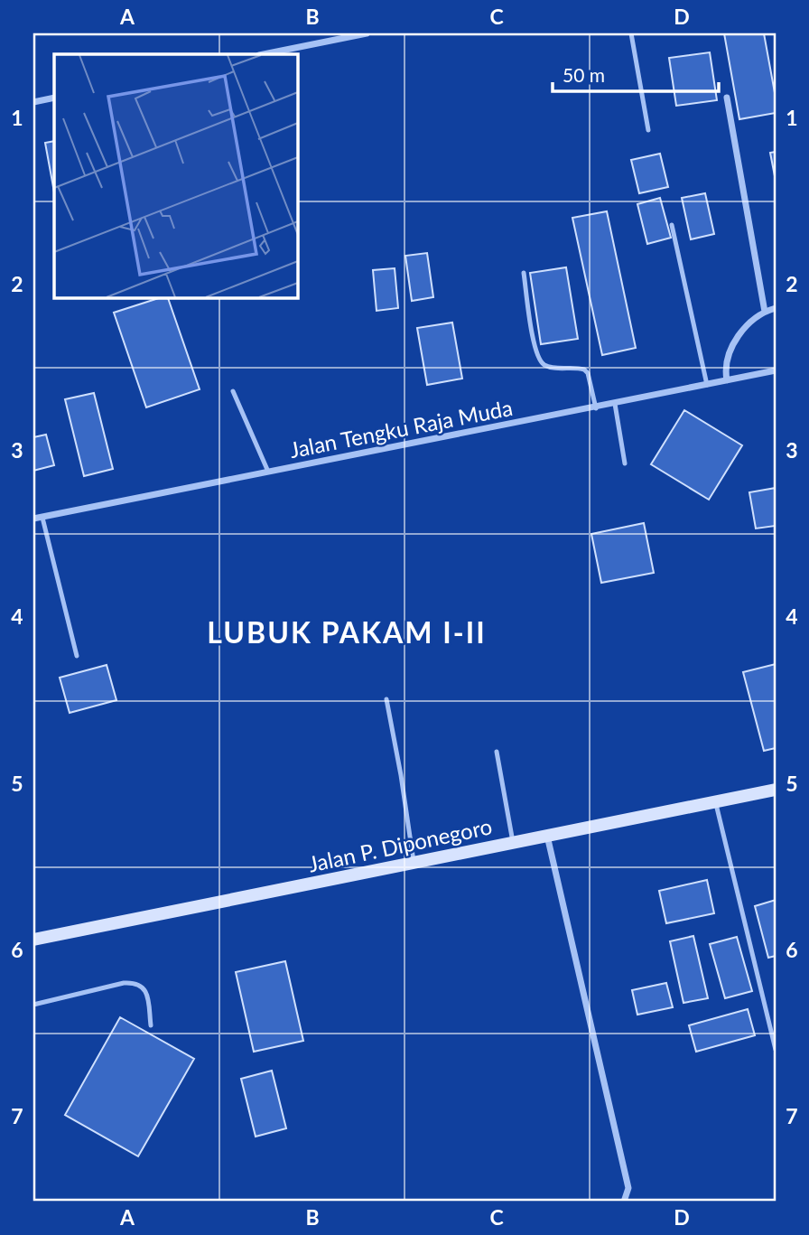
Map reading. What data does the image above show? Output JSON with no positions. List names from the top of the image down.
{
  "streets": {
    "main road": ["Jalan P. Diponegoro"],
    "street": ["Jalan Tengku Raja Muda"]
  },
  "districts": ["LUBUK PAKAM I-II"],
  "scale_bar": "50 m",
  "grid": {
    "columns": [
      "A",
      "B",
      "C",
      "D"
    ],
    "rows": [
      "1",
      "2",
      "3",
      "4",
      "5",
      "6",
      "7"
    ]
  }
}
